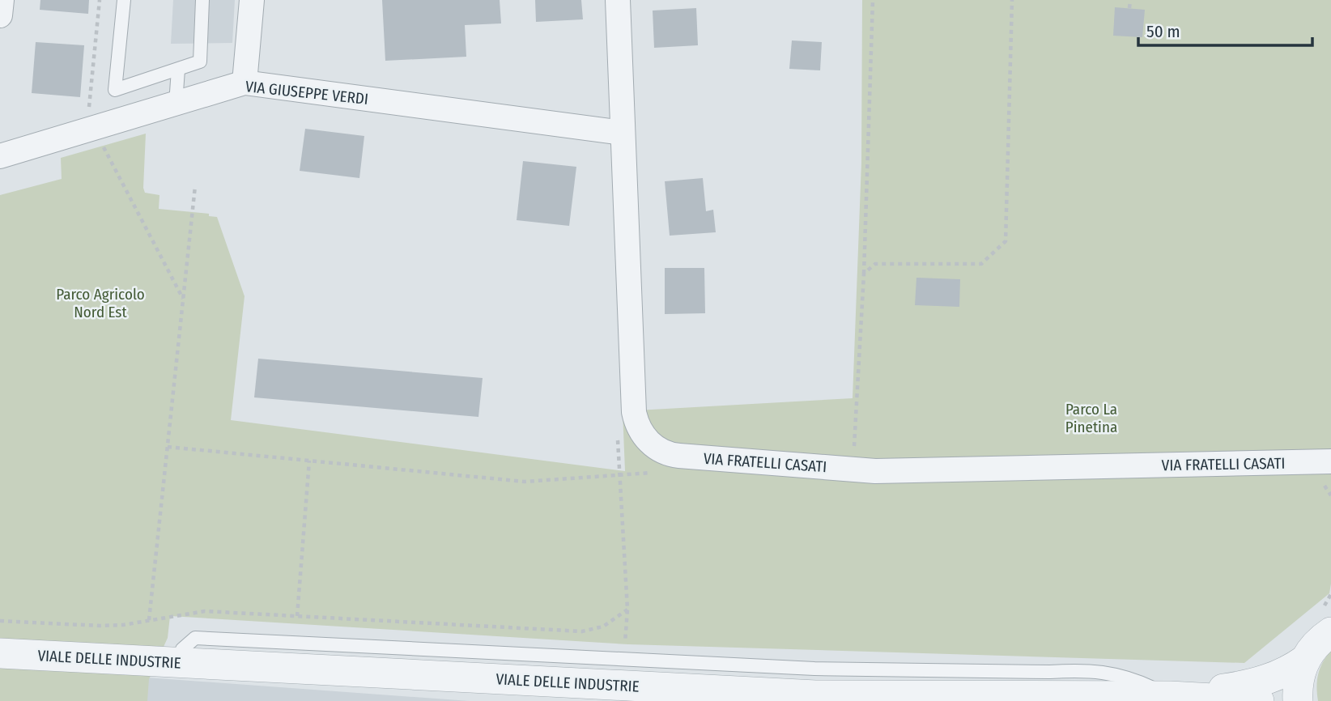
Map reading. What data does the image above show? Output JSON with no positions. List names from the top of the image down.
{
  "streets": {
    "street": ["VIA GIUSEPPE VERDI", "VIA FRATELLI CASATI", "VIALE DELLE INDUSTRIE"]
  },
  "crossings": [
    ["VIA GIUSEPPE VERDI", "VIA FRATELLI CASATI"]
  ],
  "parks": ["Parco Agricolo Nord Est", "Parco La Pinetina"],
  "scale_bar": "50 m"
}
